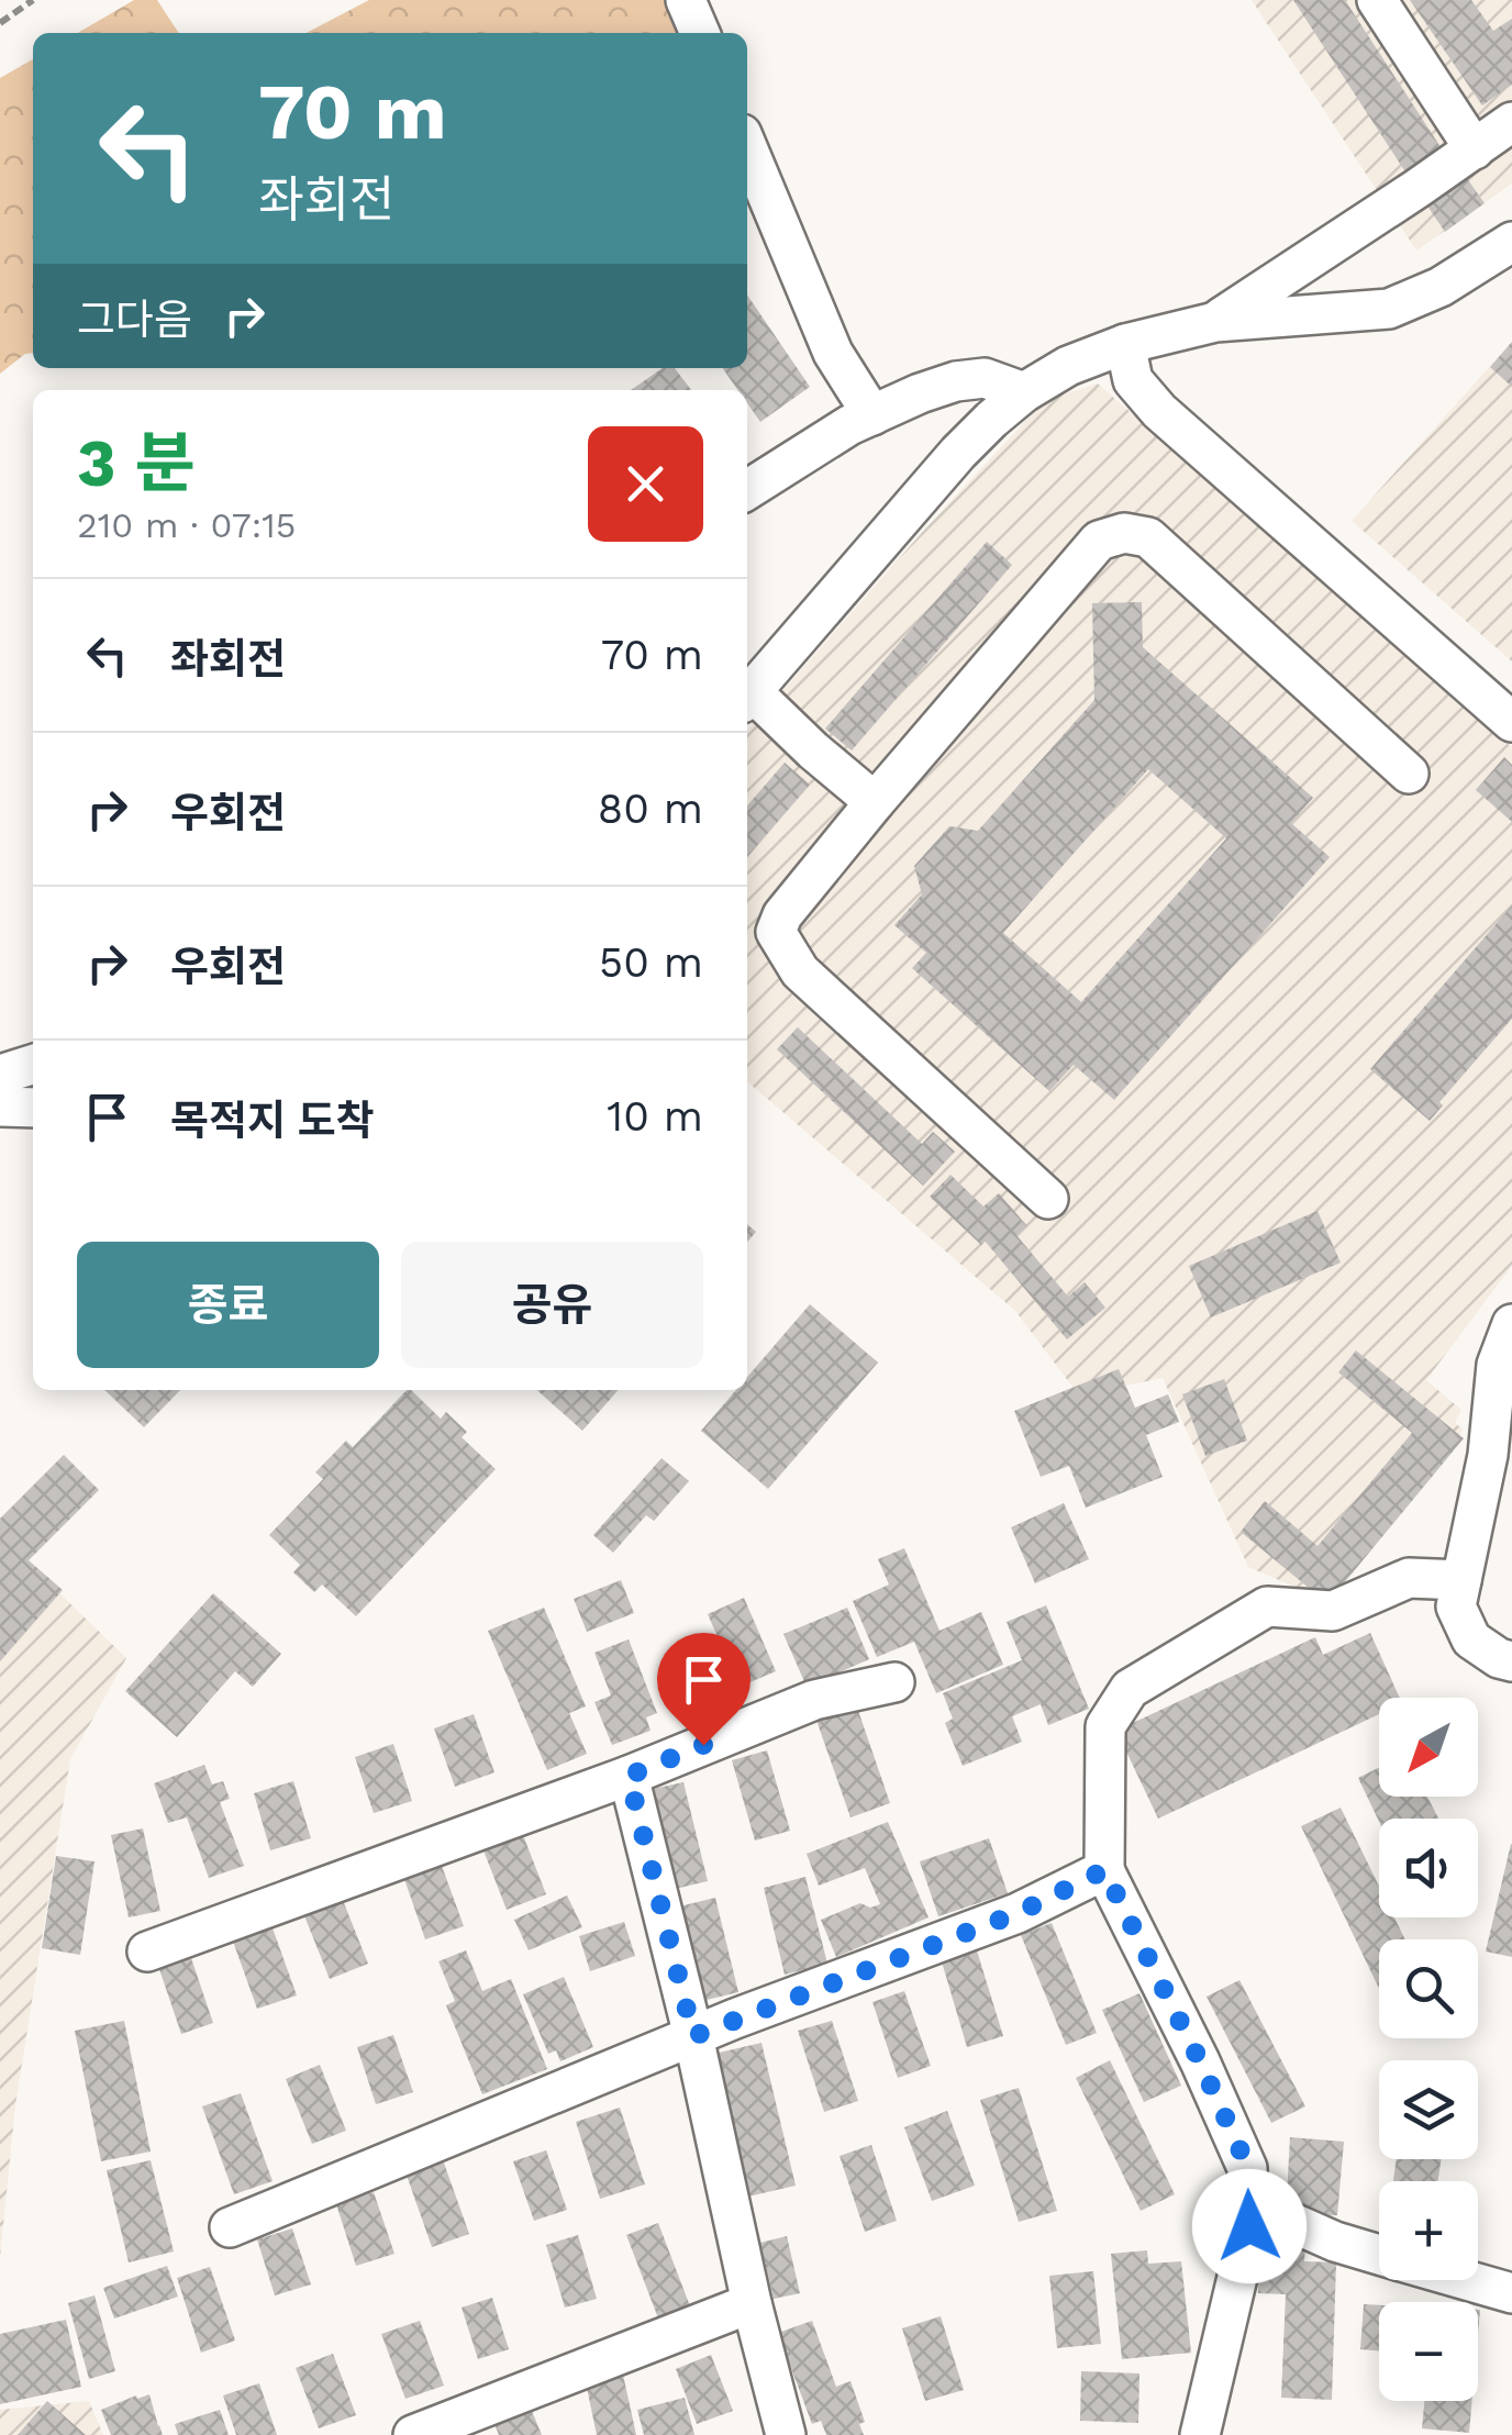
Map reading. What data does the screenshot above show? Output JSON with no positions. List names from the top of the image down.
{
  "north": "bottom left",
  "page": {
    "turn": ["70 m", "좌회전"],
    "then": "그다음",
    "heading": ["3 분", "210 m · 07:15"],
    "list": [
      {
        "name": "좌회전",
        "value": "70 m"
      },
      {
        "name": "우회전",
        "value": "80 m"
      },
      {
        "name": "우회전",
        "value": "50 m"
      },
      {
        "name": "목적지 도착",
        "value": "10 m"
      }
    ],
    "buttons": ["종료", "공유"],
    "map_buttons": ["+", "−"]
  }
}
